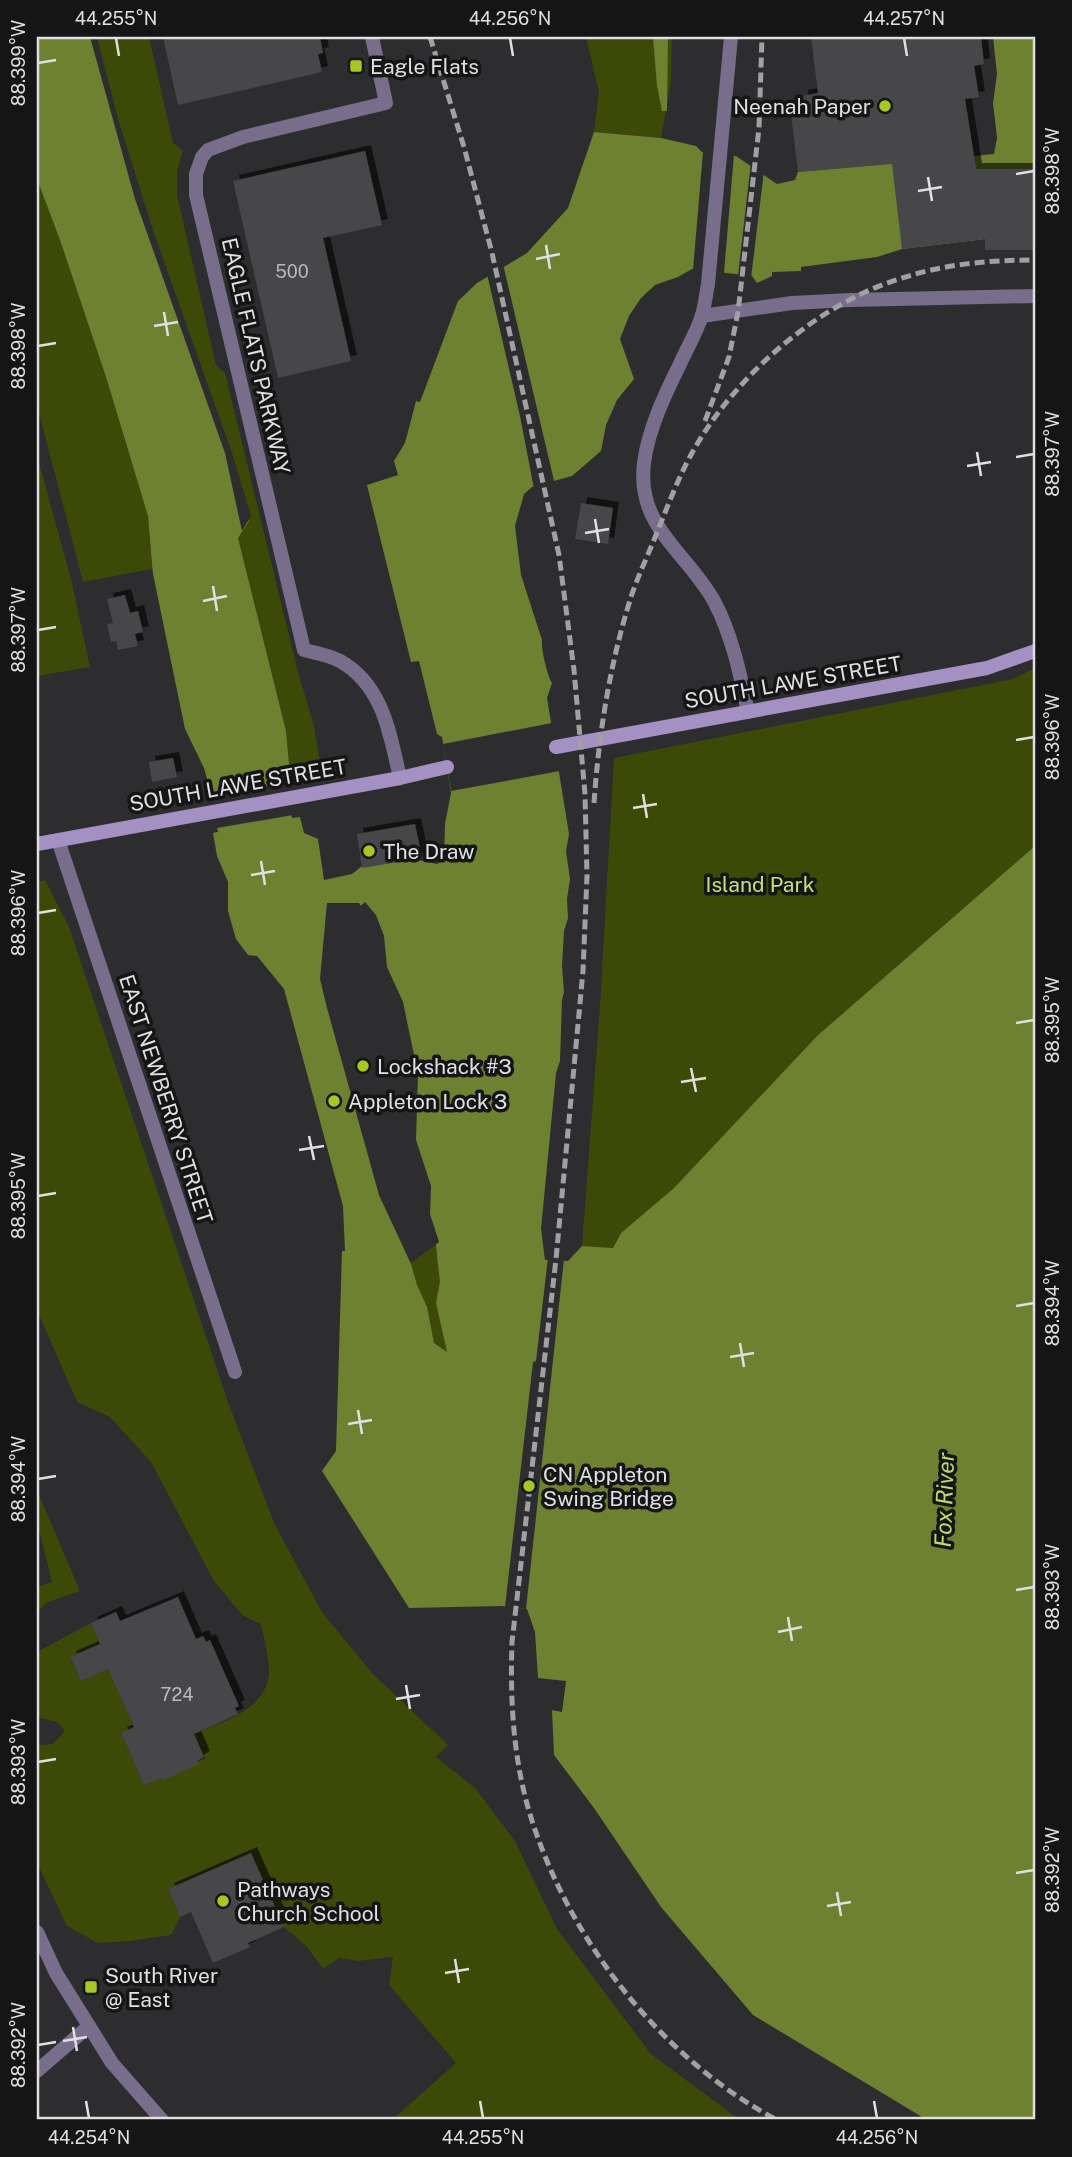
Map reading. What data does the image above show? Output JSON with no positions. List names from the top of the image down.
{
  "streets": {
    "main road": ["SOUTH LAWE STREET"],
    "street": ["EAGLE FLATS PARKWAY", "EAST NEWBERRY STREET"]
  },
  "crossings": [
    ["EAGLE FLATS PARKWAY", "SOUTH LAWE STREET"],
    ["SOUTH LAWE STREET", "EAST NEWBERRY STREET"]
  ],
  "water": ["Fox River"],
  "parks": ["Island Park"],
  "places": {
    "transit": ["Eagle Flats", "South River @ East"],
    "other": [
      "Neenah Paper",
      "The Draw",
      "Lockshack #3",
      "Appleton Lock 3",
      "CN Appleton Swing Bridge",
      "Pathways Church School"
    ]
  },
  "house_numbers": ["500", "724"],
  "coordinates": [
    "44.255°N",
    "44.256°N",
    "44.257°N",
    "88.399°W",
    "88.398°W",
    "88.397°W",
    "88.396°W",
    "88.395°W",
    "88.394°W",
    "88.393°W",
    "88.392°W",
    "44.254°N"
  ]
}
